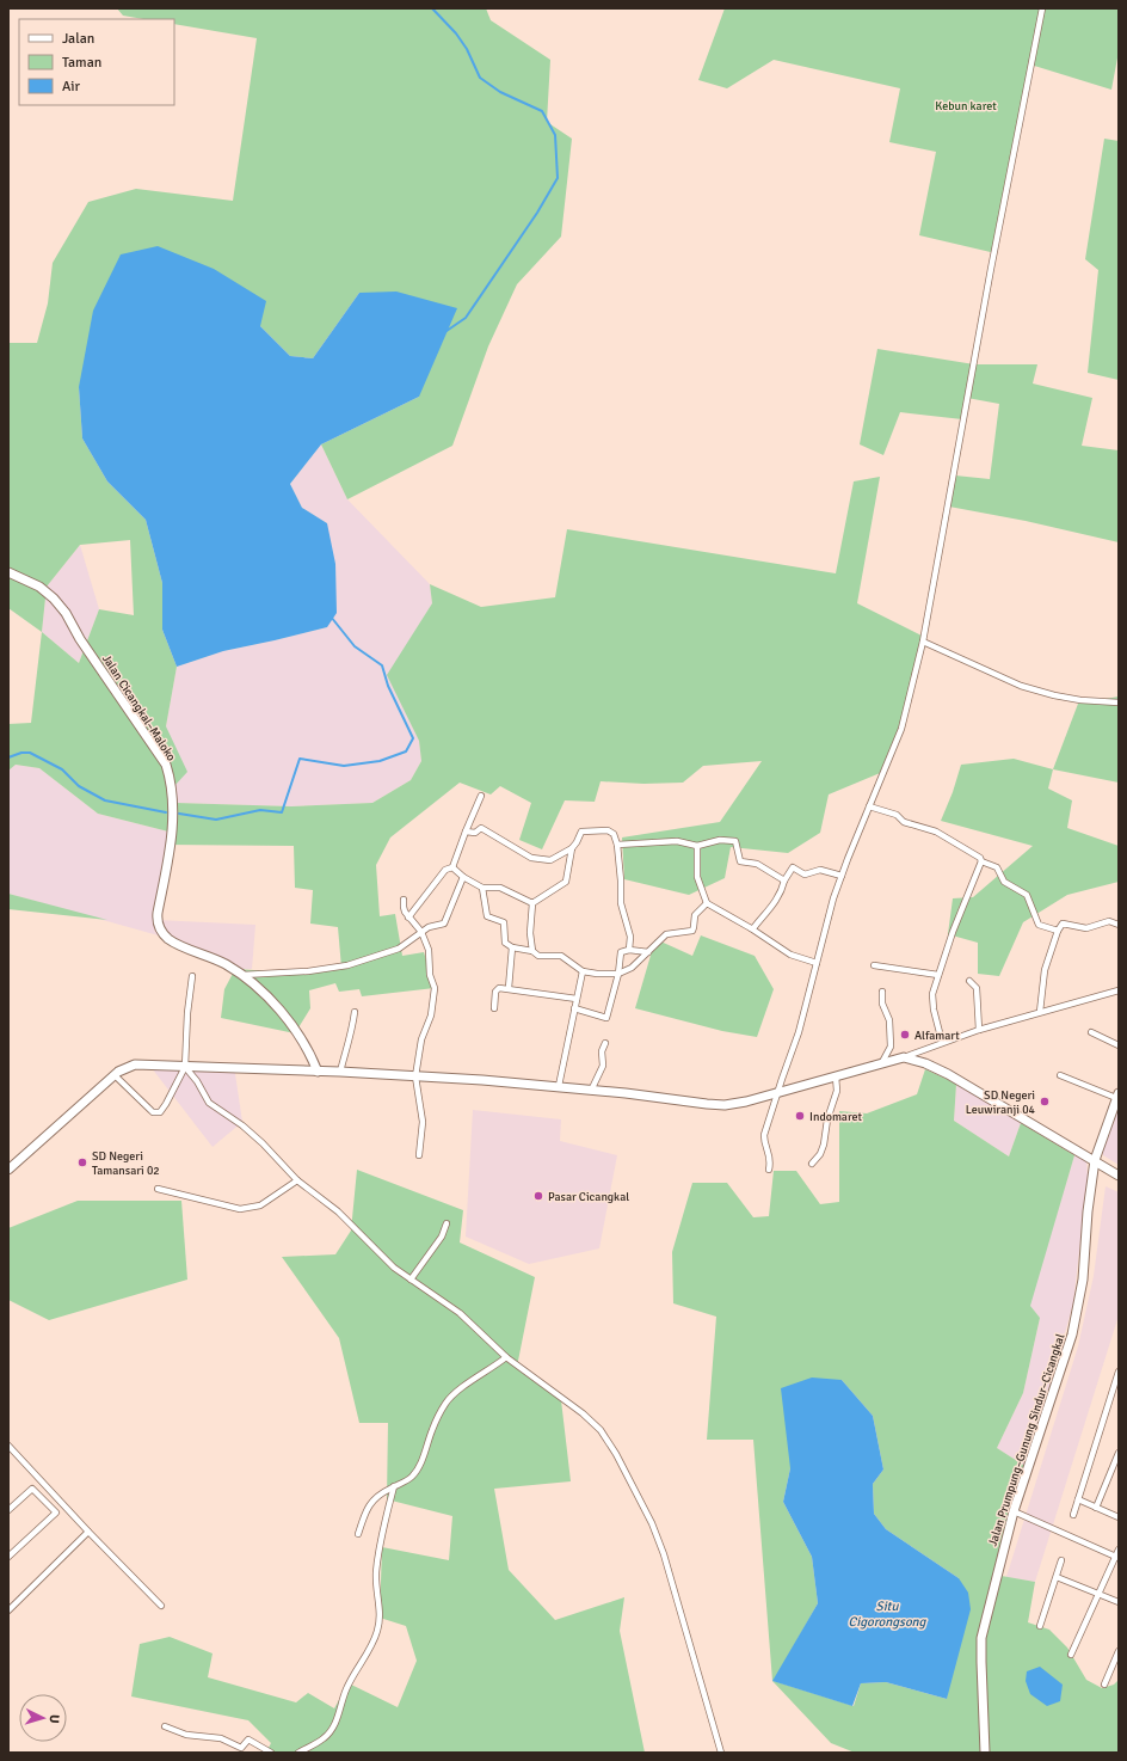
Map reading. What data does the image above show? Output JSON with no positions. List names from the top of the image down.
{
  "streets": {
    "main road": ["Jalan Cicangkal–Maloko", "Jalan Prumpung–Gunung Sindur–Cicangkal"]
  },
  "water": ["Situ Cigorongsong"],
  "parks": ["Kebun karet"],
  "places": [
    "Alfamart",
    "SD Negeri Leuwiranji 04",
    "Indomaret",
    "SD Negeri Tamansari 02",
    "Pasar Cicangkal"
  ],
  "legend": ["Jalan", "Taman", "Air"],
  "north": "right"
}
